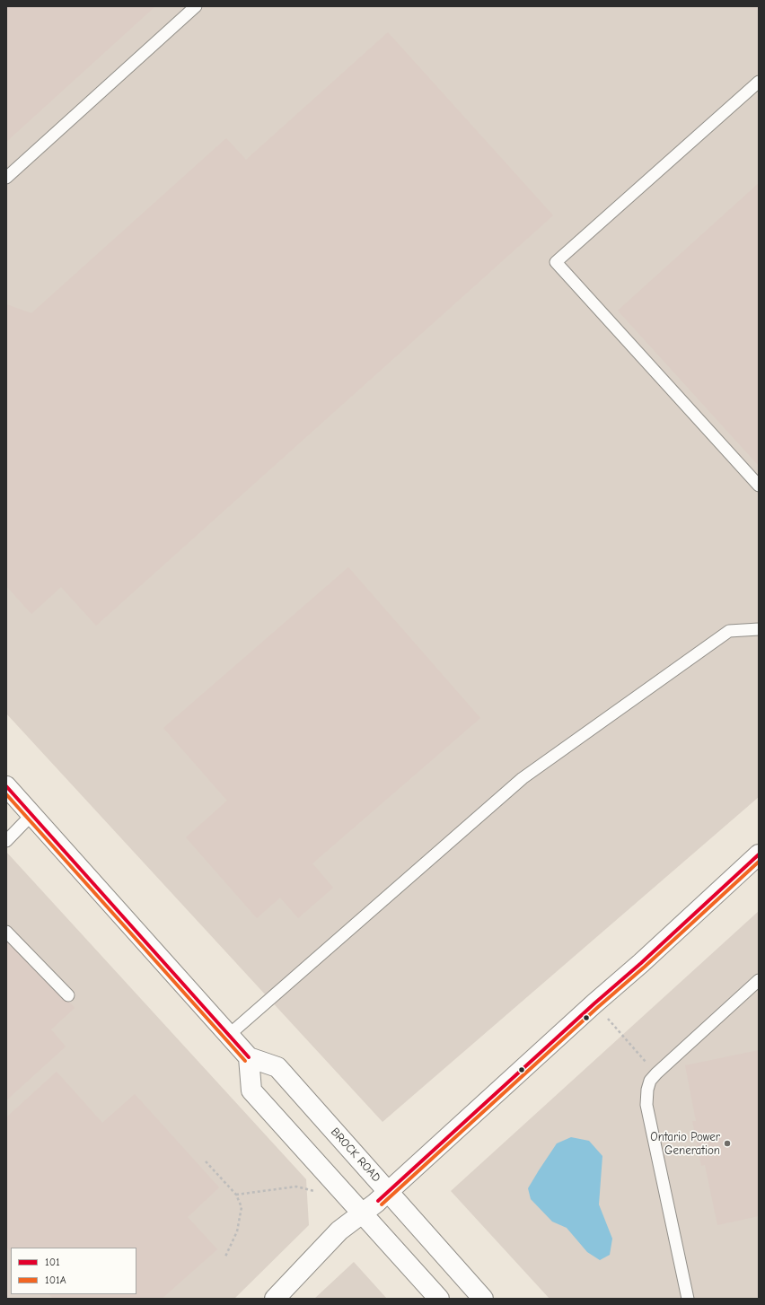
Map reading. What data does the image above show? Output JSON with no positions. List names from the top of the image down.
{
  "streets": {
    "main road": ["BROCK ROAD"]
  },
  "places": ["Ontario Power Generation"],
  "lines": ["transit line 101", "transit line 101A"],
  "legend": ["101", "101A"]
}
